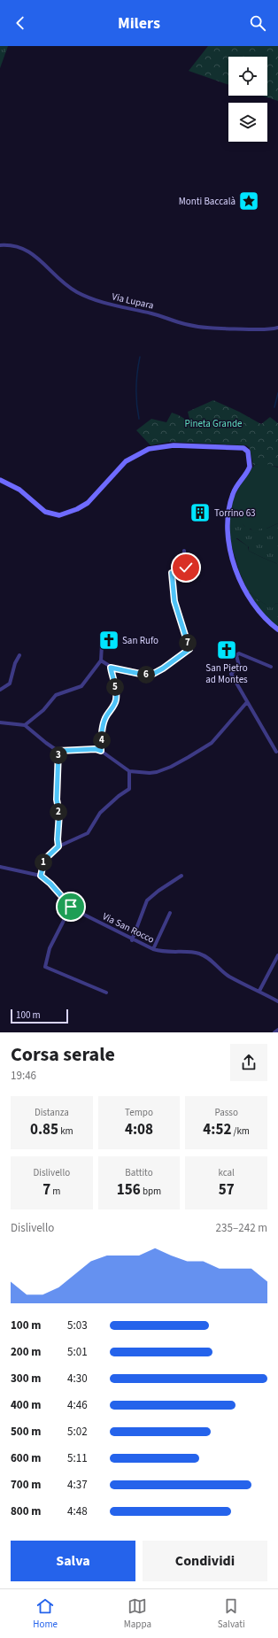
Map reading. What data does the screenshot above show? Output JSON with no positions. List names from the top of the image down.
{
  "streets": {
    "street": ["Via Lupara", "Via San Rocco"]
  },
  "parks": ["Pineta Grande"],
  "places": {
    "place": ["Monti Baccalà"],
    "building": ["Torrino 63"],
    "church": ["San Rufo", "San Pietro ad Montes"]
  },
  "scale_bar": "100 m",
  "page": {
    "header": "Milers",
    "pins": [
      "7",
      "6",
      "5",
      "4",
      "3",
      "2",
      "1"
    ],
    "scale": "100 m",
    "heading": ["Corsa serale", "19:46"],
    "stats": [
      ["Distanza", "0.85 km"],
      ["Tempo", "4:08"],
      ["Passo", "4:52 /km"],
      ["Dislivello", "7 m"],
      ["Battito", "156 bpm"],
      ["kcal", "57"]
    ],
    "chart": ["Dislivello", "235–242 m"],
    "list": [
      {
        "name": "100 m",
        "note": "5:03"
      },
      {
        "name": "200 m",
        "note": "5:01"
      },
      {
        "name": "300 m",
        "note": "4:30"
      },
      {
        "name": "400 m",
        "note": "4:46"
      },
      {
        "name": "500 m",
        "note": "5:02"
      },
      {
        "name": "600 m",
        "note": "5:11"
      },
      {
        "name": "700 m",
        "note": "4:37"
      },
      {
        "name": "800 m",
        "note": "4:48"
      }
    ],
    "buttons": ["Salva", "Condividi"],
    "tabs": ["Home", "Mappa", "Salvati"]
  }
}
